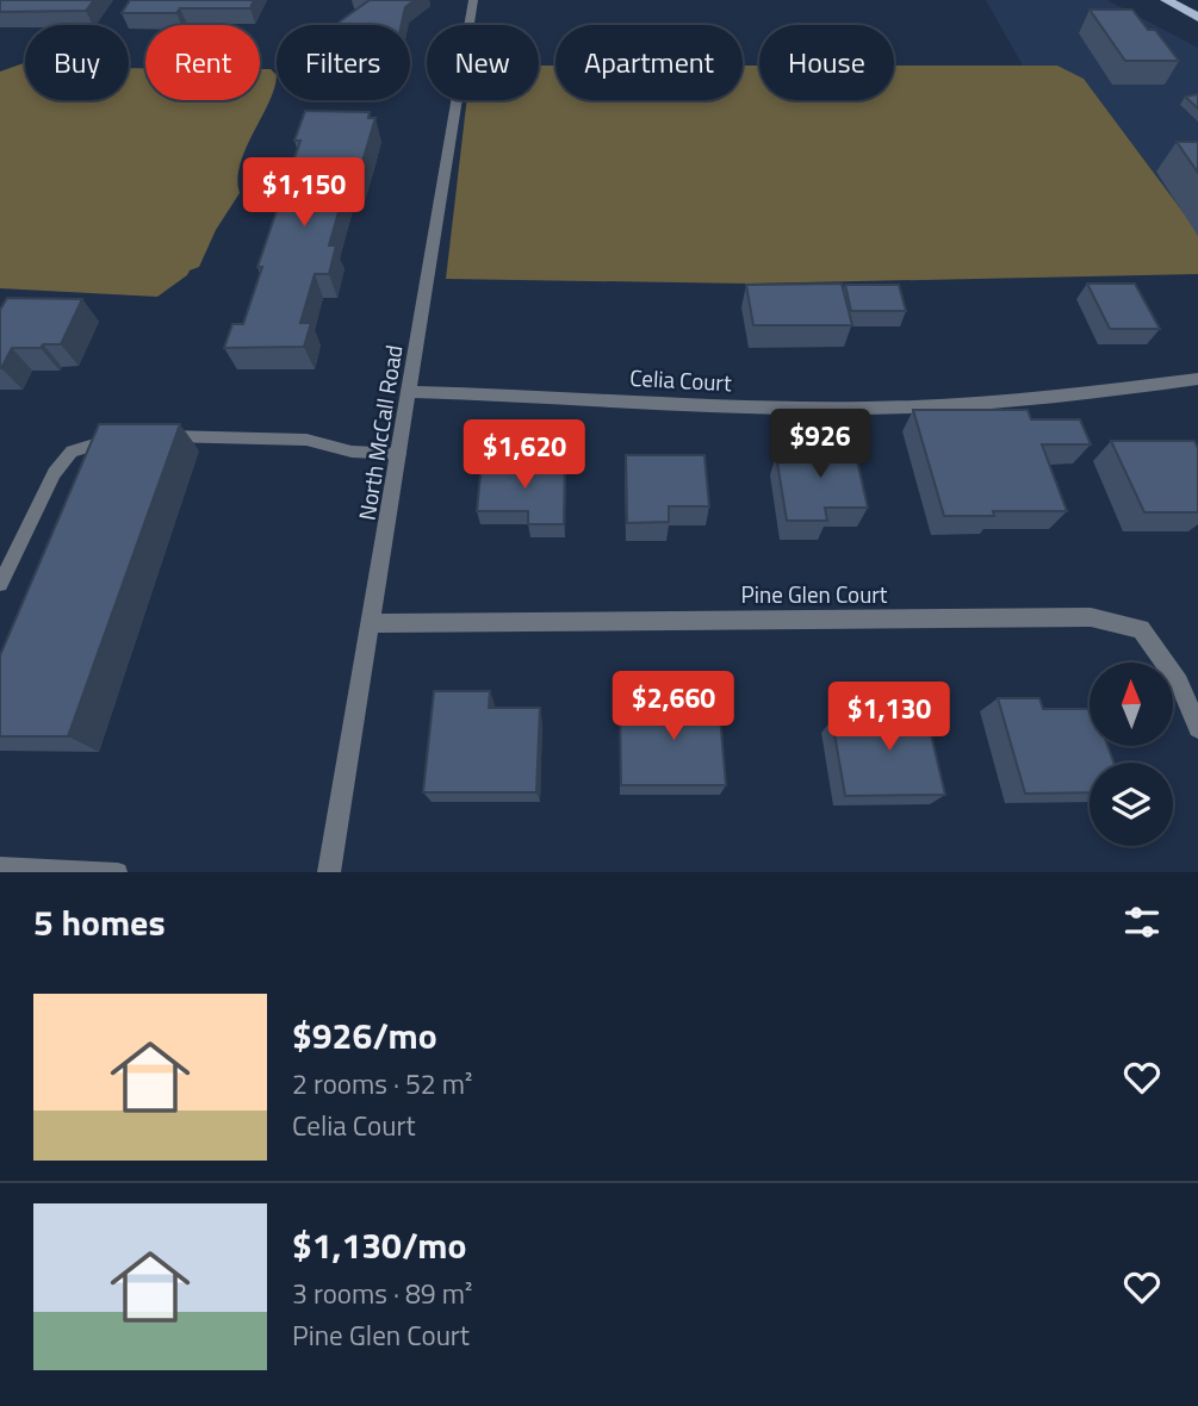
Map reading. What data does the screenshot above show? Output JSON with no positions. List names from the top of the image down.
{
  "streets": {
    "street": ["Celia Court", "North McCall Road", "Pine Glen Court"]
  },
  "crossings": [
    ["Celia Court", "North McCall Road"],
    ["North McCall Road", "Pine Glen Court"]
  ],
  "north": "top",
  "page": {
    "chip": [
      "Buy",
      "Rent",
      "Filters",
      "New",
      "Apartment",
      "House"
    ],
    "price": [
      "$1,150",
      "$926",
      "$1,620",
      "$2,660",
      "$1,130"
    ],
    "heading": "5 homes",
    "list": [
      {
        "name": "$926/mo",
        "note": "2 rooms · 52 m² · Celia Court"
      },
      {
        "name": "$1,130/mo",
        "note": "3 rooms · 89 m² · Pine Glen Court"
      }
    ]
  }
}
